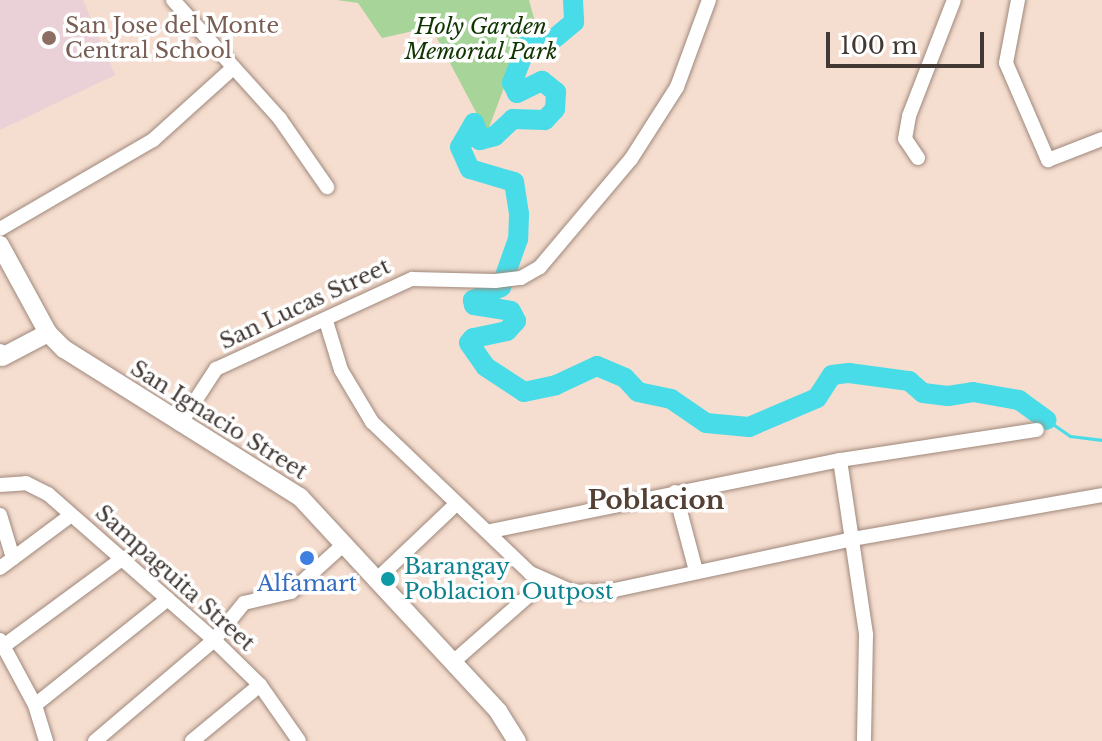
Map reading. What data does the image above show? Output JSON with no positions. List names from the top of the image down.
{
  "streets": {
    "main road": ["San Ignacio Street"],
    "street": ["San Lucas Street", "Sampaguita Street"]
  },
  "crossings": [
    ["San Lucas Street", "San Ignacio Street"]
  ],
  "districts": ["Poblacion"],
  "parks": ["Holy Garden Memorial Park"],
  "places": ["San Jose del Monte Central School", "Alfamart", "Barangay Poblacion Outpost"],
  "scale_bar": "100 m"
}
